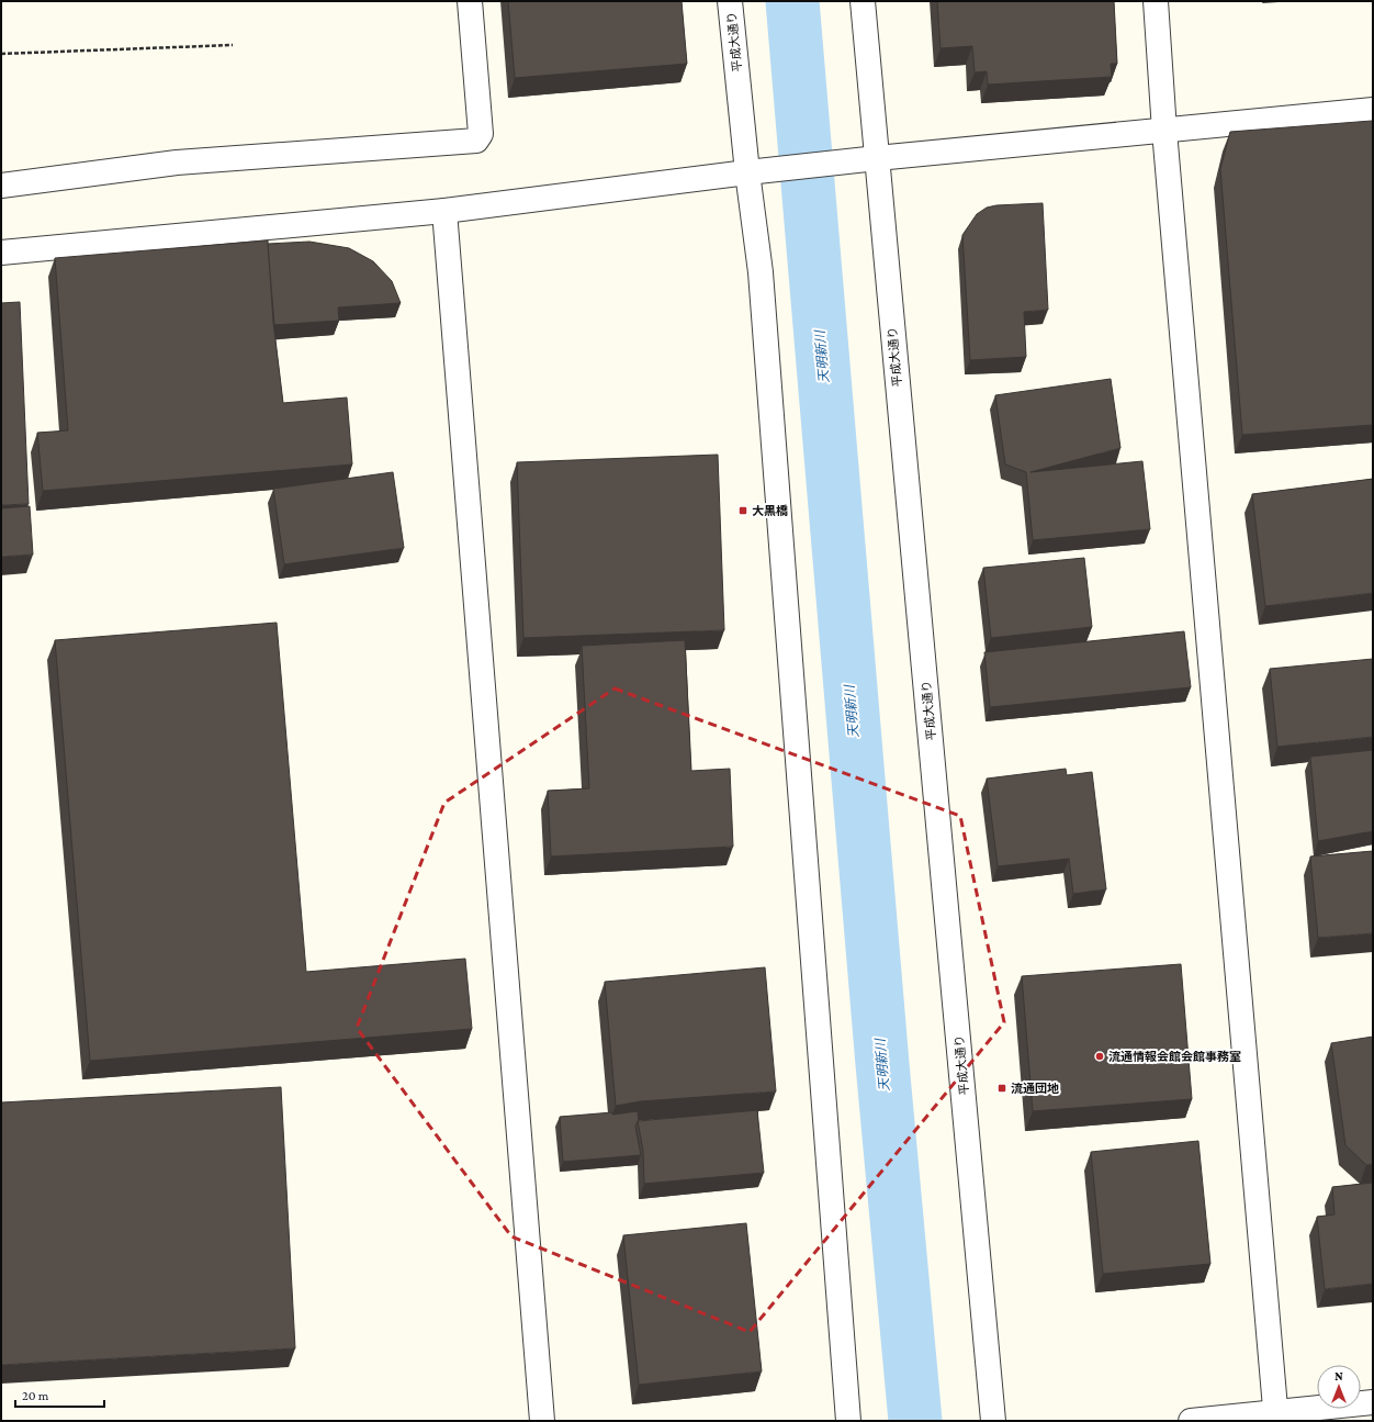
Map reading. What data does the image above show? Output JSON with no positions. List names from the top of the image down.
{
  "streets": {
    "street": ["平成大通り"]
  },
  "water": ["天明新川"],
  "places": {
    "transit": ["大黒橋", "流通団地"],
    "other": ["流通情報会館会館事務室"]
  },
  "scale_bar": "20 m",
  "north": "top"
}
